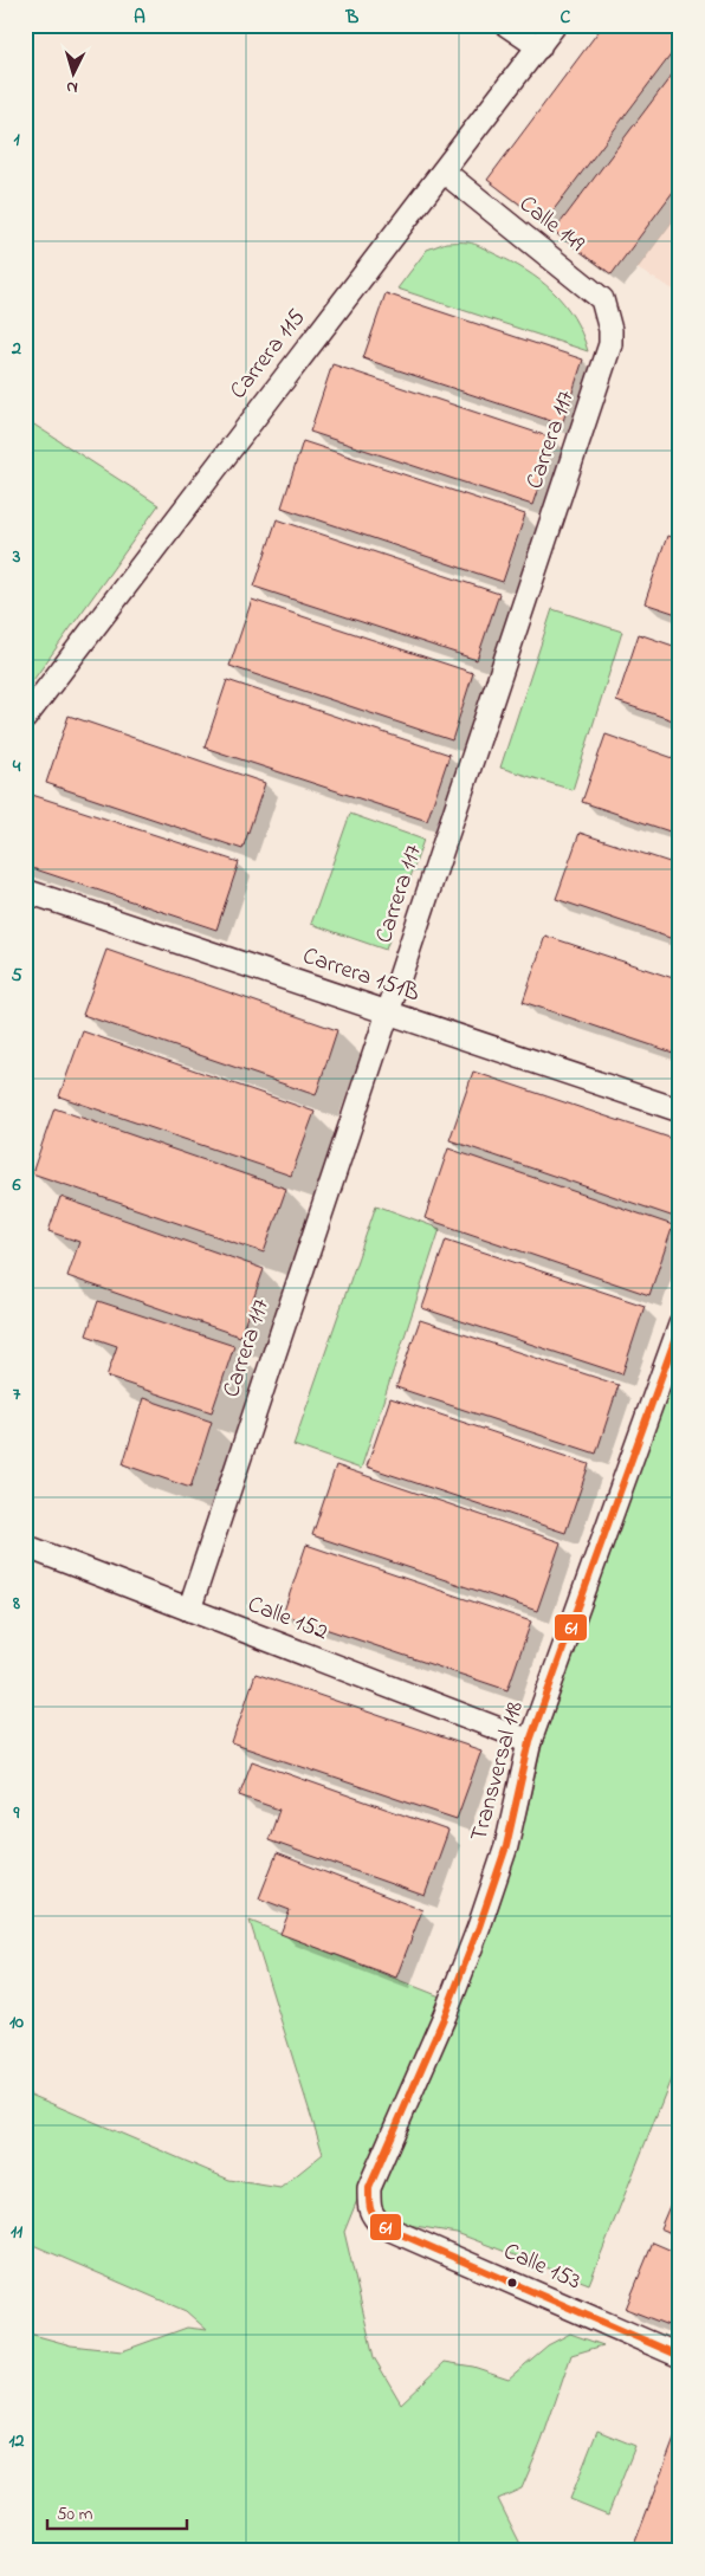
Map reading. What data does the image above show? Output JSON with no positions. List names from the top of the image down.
{
  "streets": {
    "street": [
      "Calle 149",
      "Carrera 115",
      "Carrera 117",
      "Carrera 151B",
      "Calle 152",
      "Transversal 118",
      "Calle 153"
    ]
  },
  "crossings": [
    ["Calle 149", "Carrera 115"],
    ["Calle 149", "Carrera 117"],
    ["Carrera 117", "Carrera 151B"],
    ["Carrera 117", "Calle 152"],
    ["Calle 152", "Transversal 118"],
    ["Transversal 118", "Calle 153"]
  ],
  "lines": ["transit line 61"],
  "scale_bar": "50 m",
  "north": "bottom",
  "grid": {
    "columns": ["A", "B", "C"],
    "rows": [
      "1",
      "2",
      "3",
      "4",
      "5",
      "6",
      "7",
      "8",
      "9",
      "10",
      "11",
      "12"
    ]
  }
}
